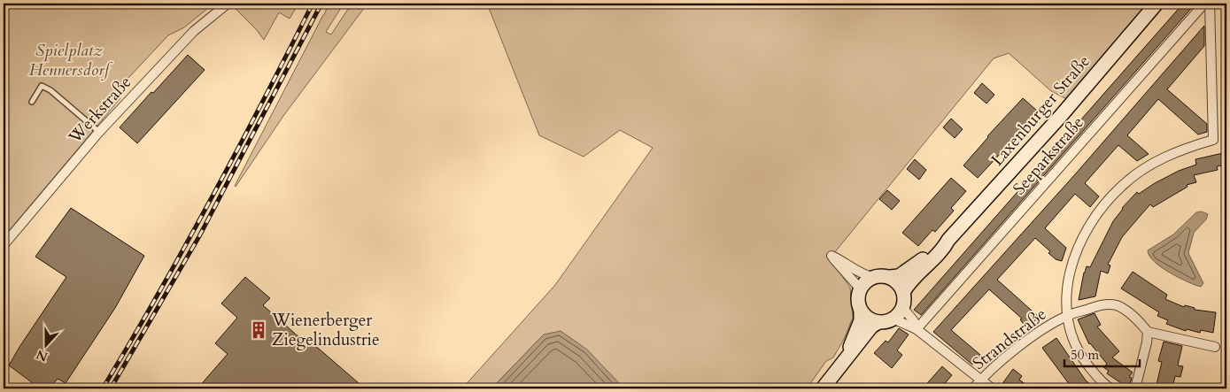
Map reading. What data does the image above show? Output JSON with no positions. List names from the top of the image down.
{
  "streets": {
    "main road": ["Laxenburger Straße"],
    "street": ["Werkstraße", "Seeparkstraße", "Strandstraße"]
  },
  "parks": ["Spielplatz Hennersdorf"],
  "places": {
    "building": ["Wienerberger Ziegelindustrie"]
  },
  "scale_bar": "50 m",
  "north": "bottom"
}
